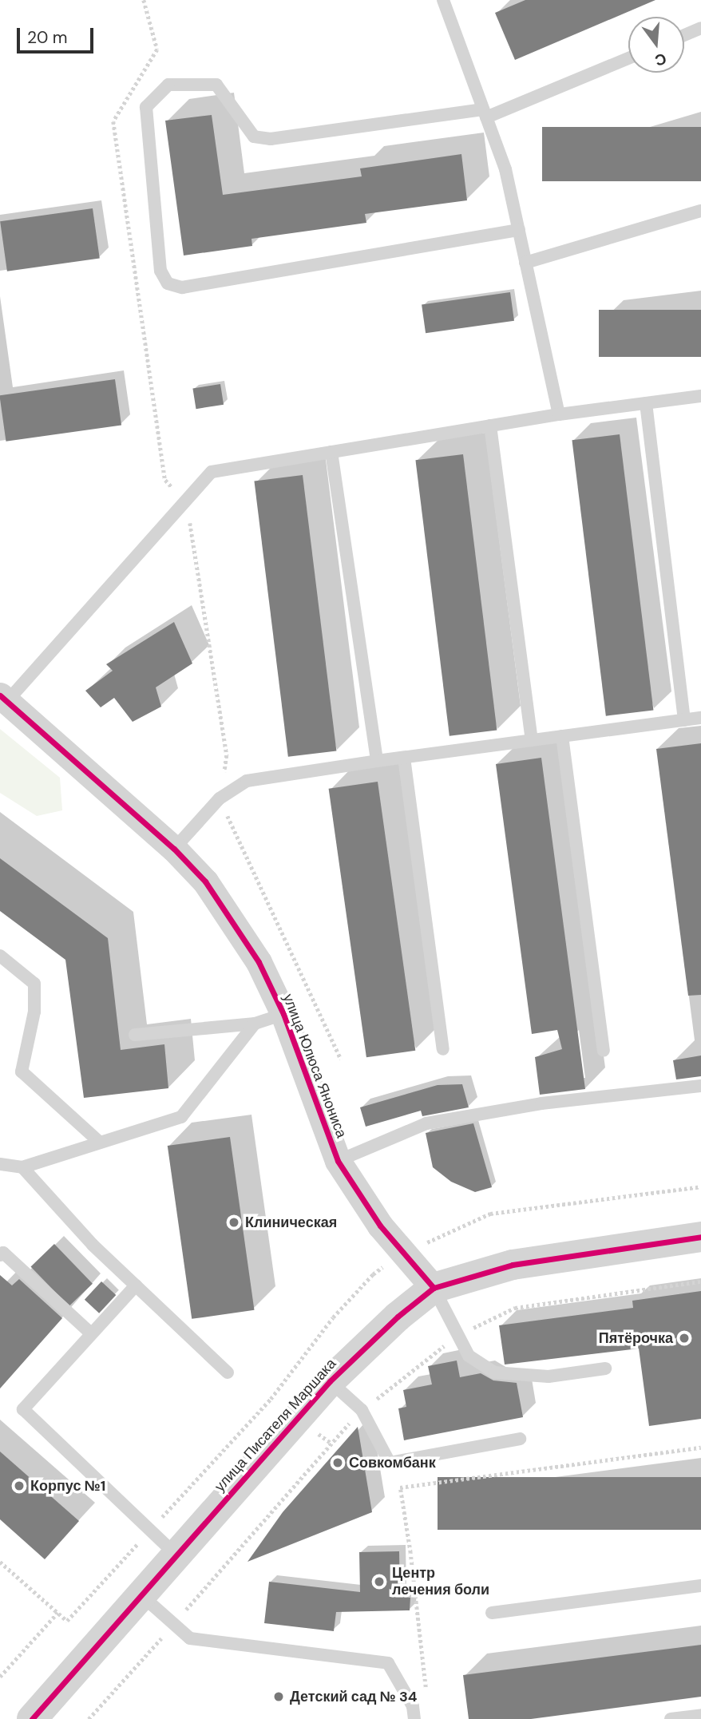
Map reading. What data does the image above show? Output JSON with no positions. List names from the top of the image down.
{
  "streets": {
    "street": ["улица Юлюса Янониса", "улица Писателя Маршака"]
  },
  "crossings": [
    ["улица Юлюса Янониса", "улица Писателя Маршака"]
  ],
  "places": [
    "Клиническая",
    "Пятёрочка",
    "Совкомбанк",
    "Корпус №1",
    "Центр лечения боли",
    "Детский сад № 34"
  ],
  "scale_bar": "20 m",
  "north": "bottom"
}
